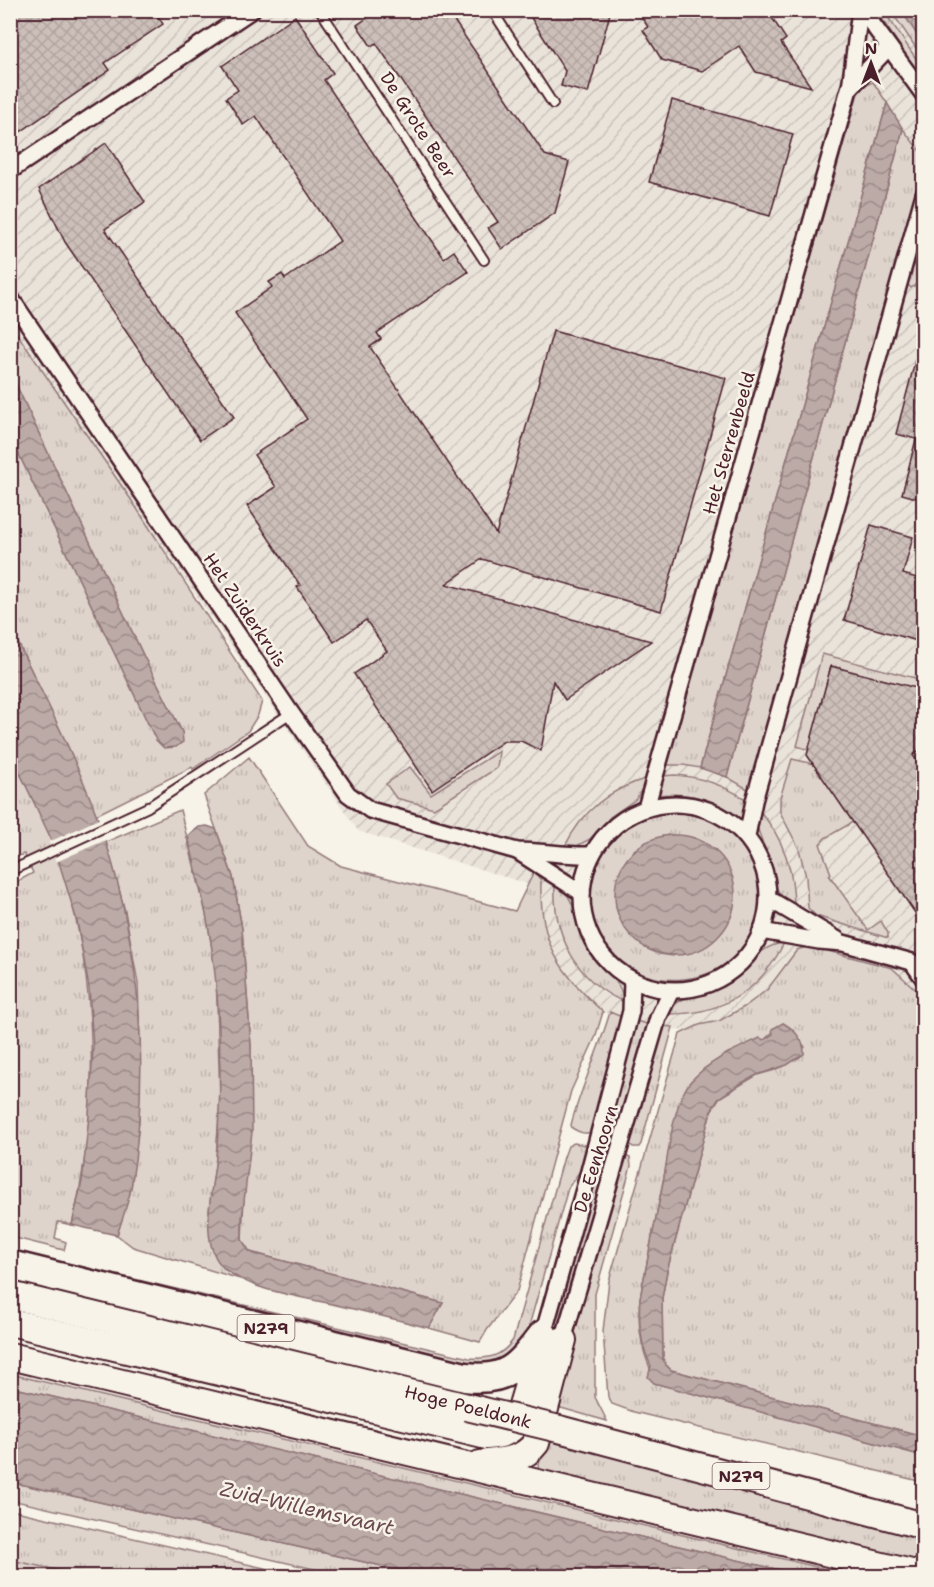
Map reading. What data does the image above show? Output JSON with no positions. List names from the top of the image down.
{
  "streets": {
    "highway": ["N279", "Hoge Poeldonk"],
    "street": ["Het Sterrenbeeld", "Het Zuiderkruis", "De Eenhoorn"],
    "lane": ["De Grote Beer"]
  },
  "crossings": [
    ["Het Sterrenbeeld", "Het Zuiderkruis"],
    ["Het Sterrenbeeld", "De Eenhoorn"],
    ["Het Zuiderkruis", "De Eenhoorn"],
    ["De Eenhoorn", "N279"]
  ],
  "water": ["Zuid-Willemsvaart"],
  "north": "top"
}
